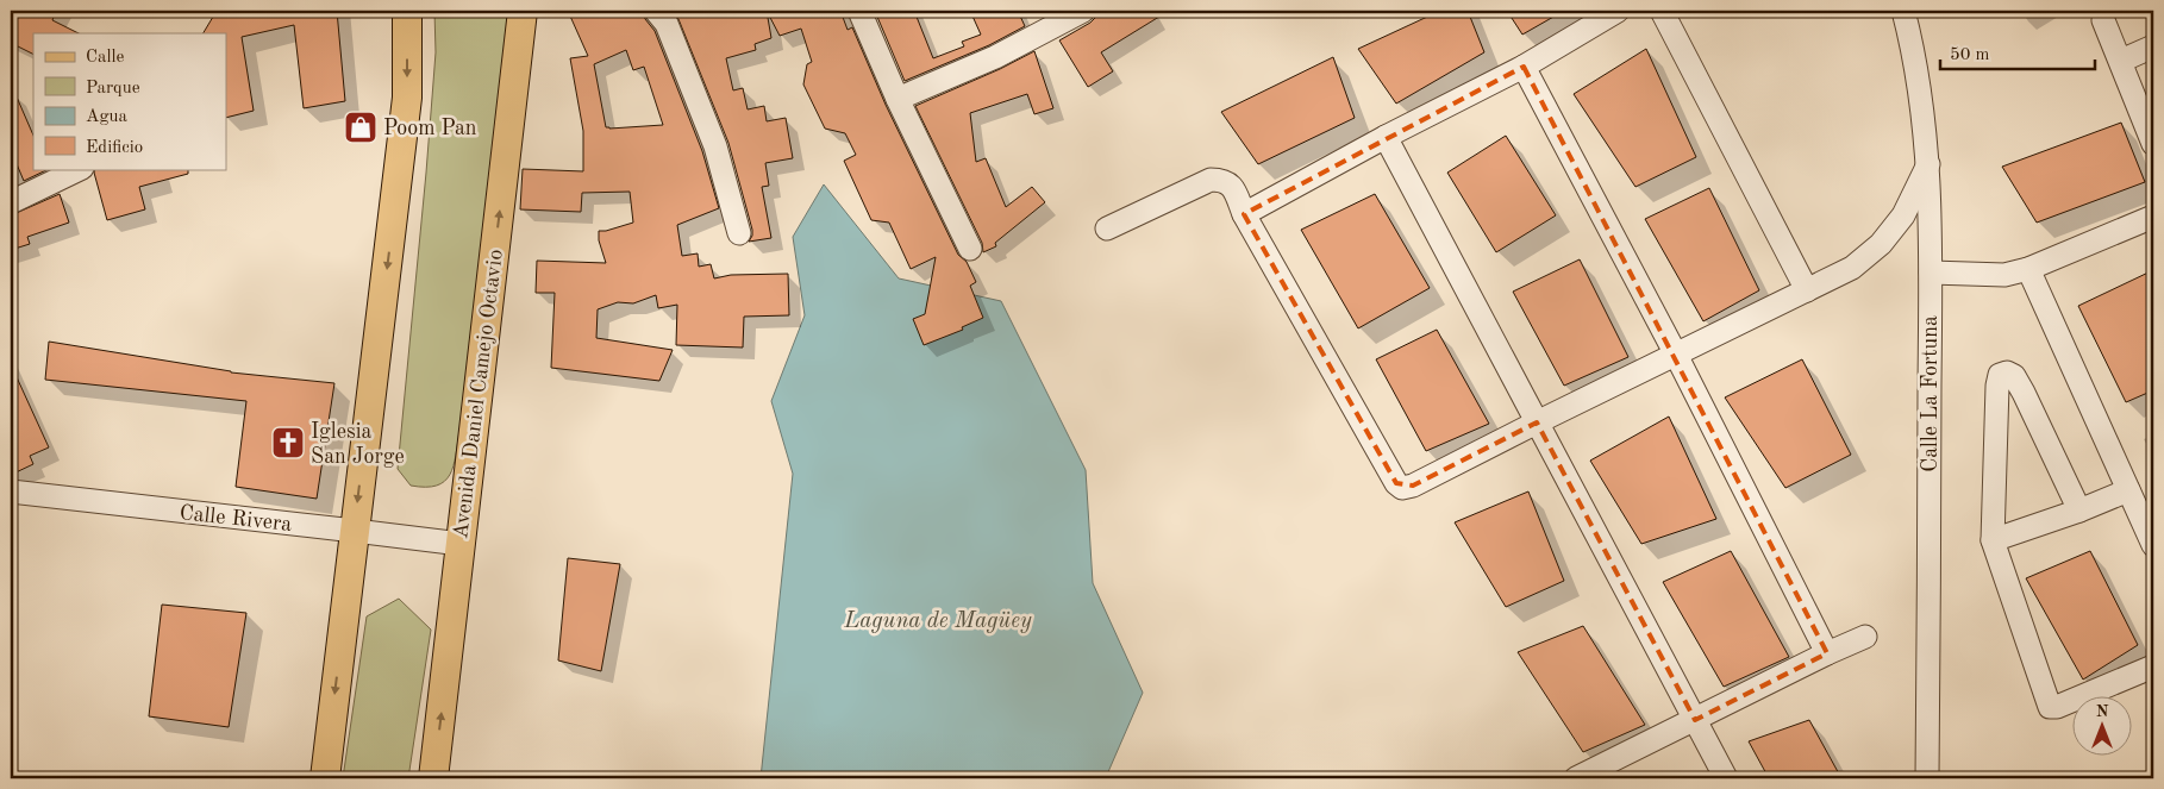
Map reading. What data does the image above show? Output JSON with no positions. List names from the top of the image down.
{
  "streets": {
    "main road": ["Avenida Daniel Camejo Octavio"],
    "street": ["Calle La Fortuna", "Calle Rivera"]
  },
  "crossings": [
    ["Avenida Daniel Camejo Octavio", "Calle Rivera"]
  ],
  "water": ["Laguna de Magüey"],
  "places": {
    "shop": ["Poom Pan"],
    "church": ["Iglesia San Jorge"]
  },
  "legend": [
    "Calle",
    "Parque",
    "Agua",
    "Edificio"
  ],
  "scale_bar": "50 m",
  "north": "top"
}
